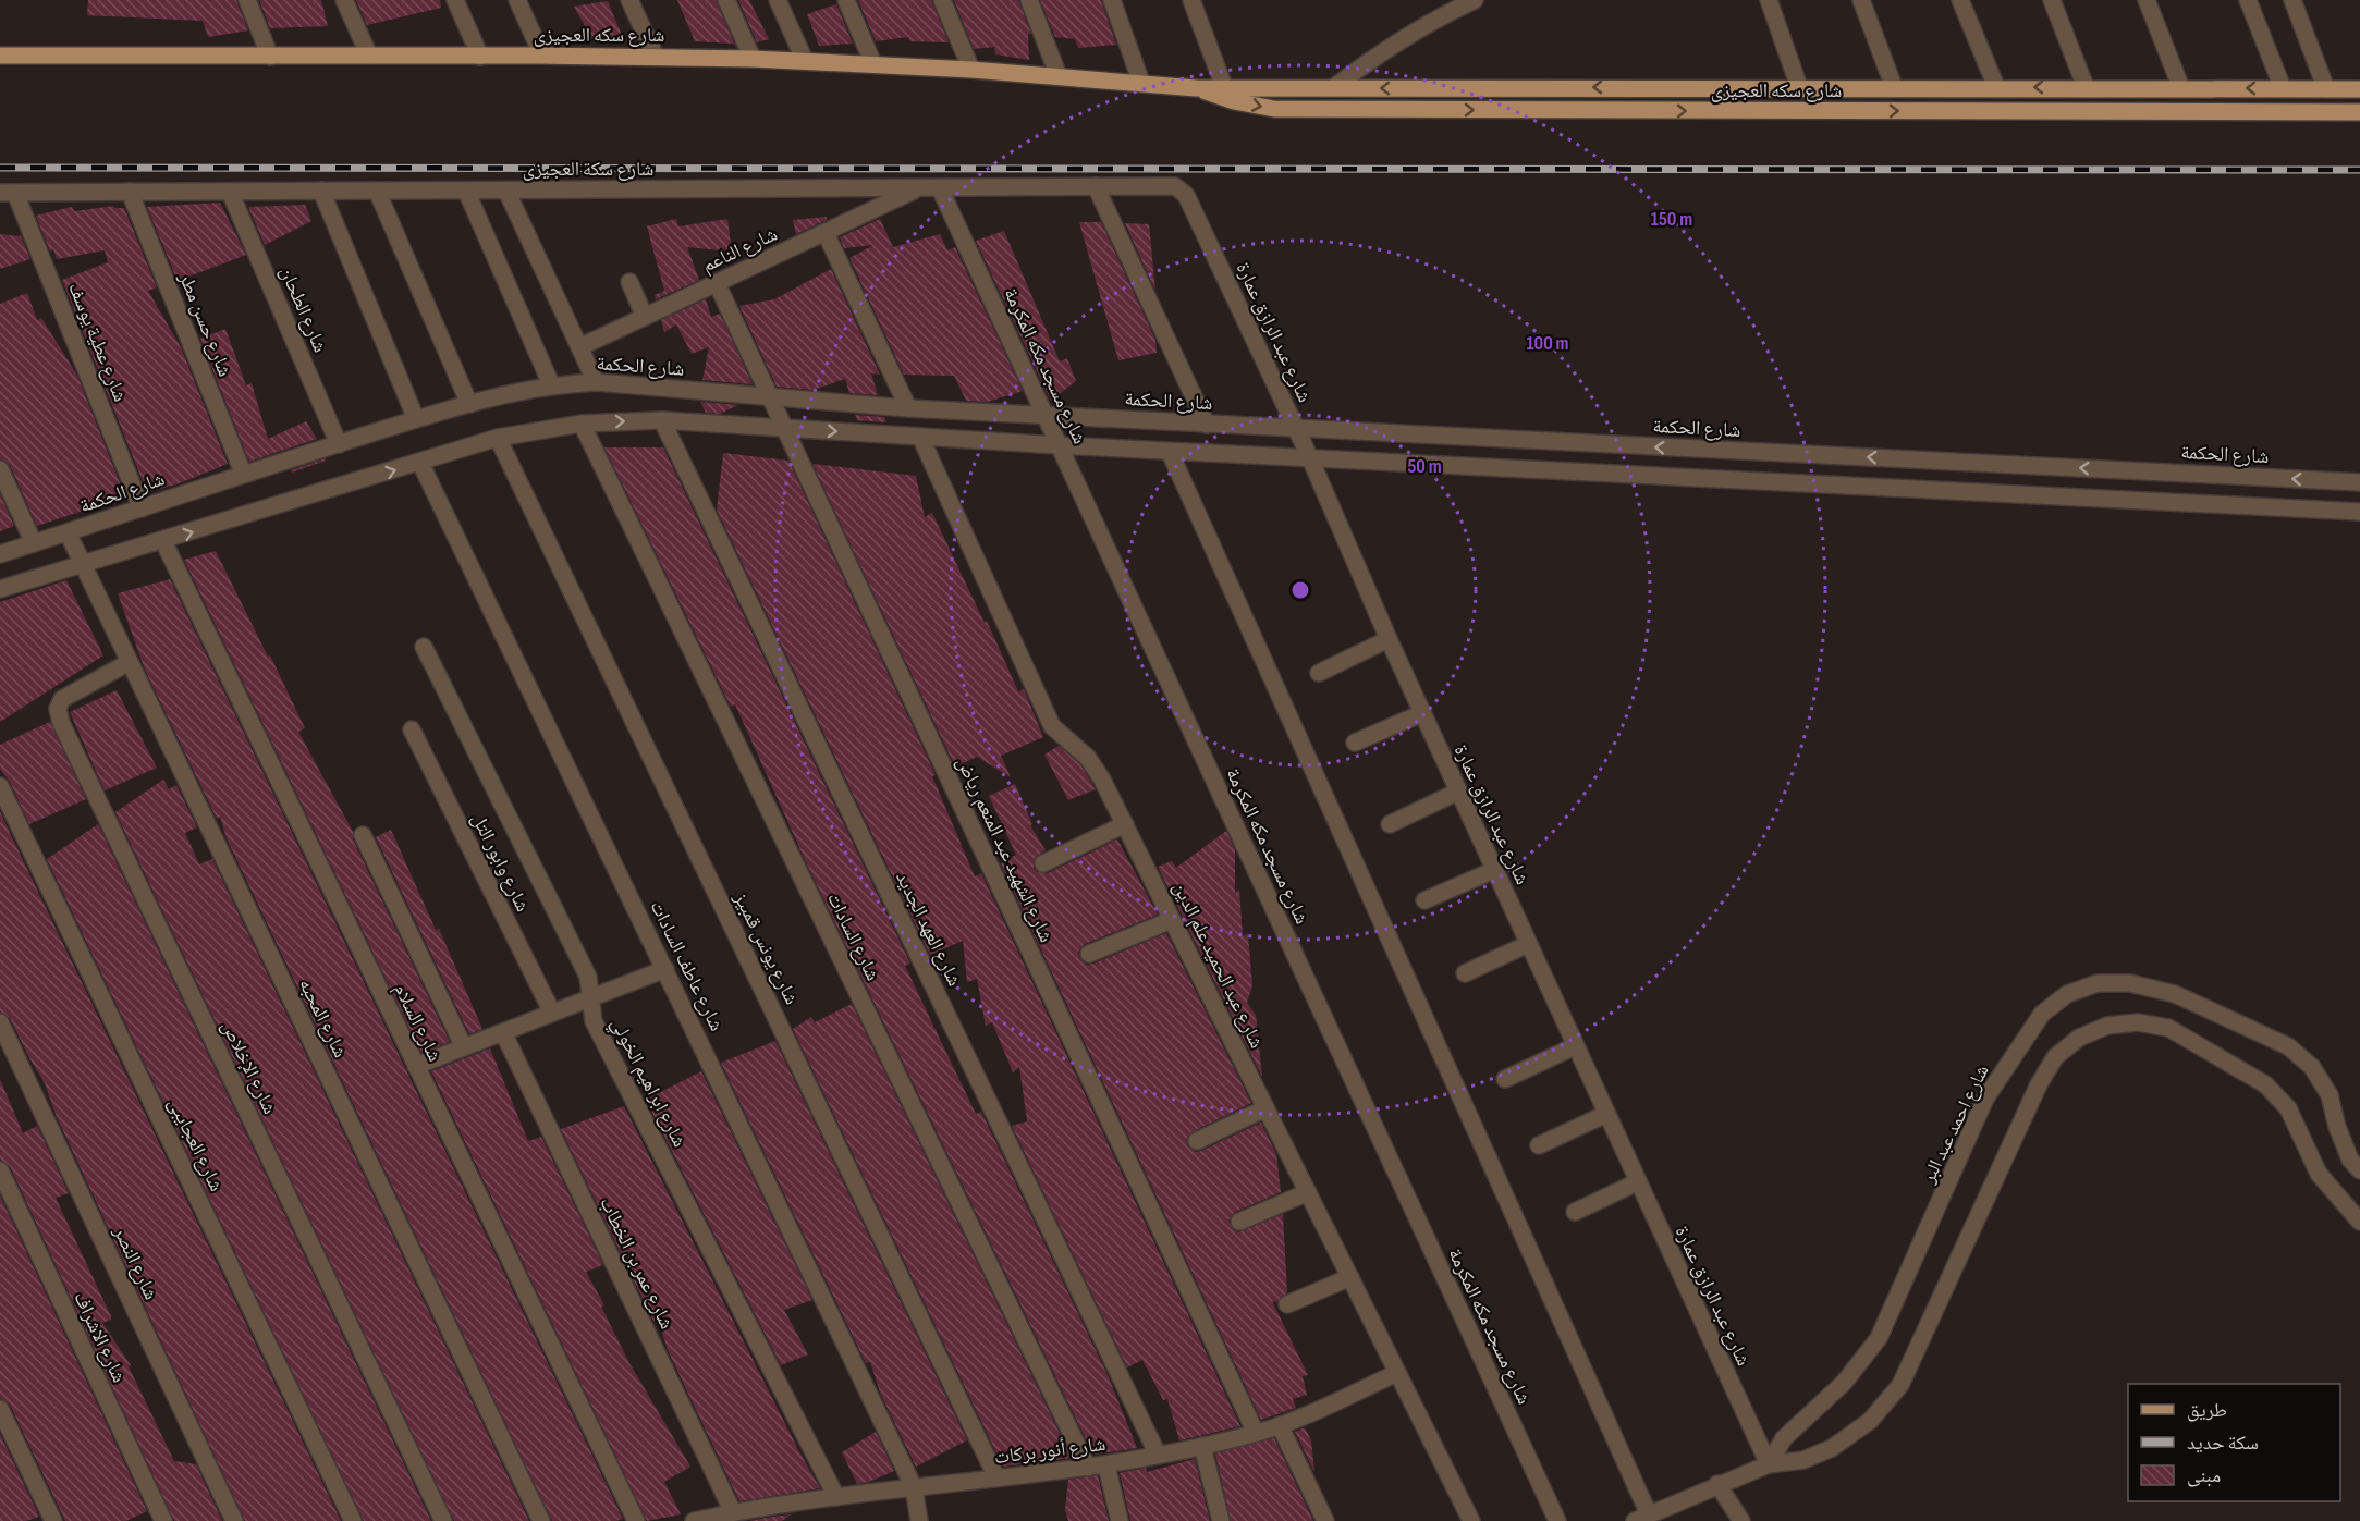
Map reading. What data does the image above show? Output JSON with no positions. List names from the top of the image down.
{
  "streets": {
    "main road": ["شارع سكه العجيزى"],
    "street": [
      "شارع سكة العجيزى",
      "شارع الناعم",
      "شارع الطحان",
      "شارع حسن مطر",
      "شارع عبد الرازق عمارة",
      "شارع عطية يوسف",
      "شارع الحكمة",
      "شارع مسجد مكه المكرمة",
      "شارع الشهيد عبد المنعم رياض",
      "شارع وابور التل",
      "شارع العهد الجديد",
      "شارع السادات",
      "شارع يونس قمبيز",
      "شارع عبد الحميد علم الدين",
      "شارع عاطف السادات",
      "شارع المحبه",
      "شارع السلام",
      "شارع الإخلاص",
      "شارع ابراهيم الخولي",
      "شارع احمد عبد البر",
      "شارع العجايبى",
      "شارع النصر",
      "شارع عمر بن الخطاب",
      "شارع الاشراف",
      "شارع أنور بركات"
    ]
  },
  "crossings": [
    ["شارع سكة العجيزى", "شارع الناعم"],
    ["شارع سكة العجيزى", "شارع الطحان"],
    ["شارع سكة العجيزى", "شارع حسن مطر"],
    ["شارع سكة العجيزى", "شارع عبد الرازق عمارة"],
    ["شارع سكة العجيزى", "شارع عطية يوسف"],
    ["شارع سكة العجيزى", "شارع مسجد مكه المكرمة"],
    ["شارع الناعم", "شارع الشهيد عبد المنعم رياض"],
    ["شارع الطحان", "شارع الحكمة"],
    ["شارع حسن مطر", "شارع الحكمة"],
    ["شارع عبد الرازق عمارة", "شارع الحكمة"],
    ["شارع عبد الرازق عمارة", "شارع احمد عبد البر"],
    ["شارع عطية يوسف", "شارع الحكمة"],
    ["شارع الحكمة", "شارع مسجد مكه المكرمة"],
    ["شارع الحكمة", "شارع الشهيد عبد المنعم رياض"],
    ["شارع الحكمة", "شارع المحبه"],
    ["شارع الشهيد عبد المنعم رياض", "شارع أنور بركات"],
    ["شارع العهد الجديد", "شارع أنور بركات"],
    ["شارع السادات", "شارع أنور بركات"],
    ["شارع يونس قمبيز", "شارع أنور بركات"],
    ["شارع عبد الحميد علم الدين", "شارع أنور بركات"],
    ["شارع عاطف السادات", "شارع أنور بركات"],
    ["شارع المحبه", "شارع الإخلاص"],
    ["شارع ابراهيم الخولي", "شارع أنور بركات"],
    ["شارع عمر بن الخطاب", "شارع أنور بركات"]
  ],
  "legend": ["طريق", "سكة حديد", "مبنى"],
  "rings": ["150 m", "100 m", "50 m"]
}
